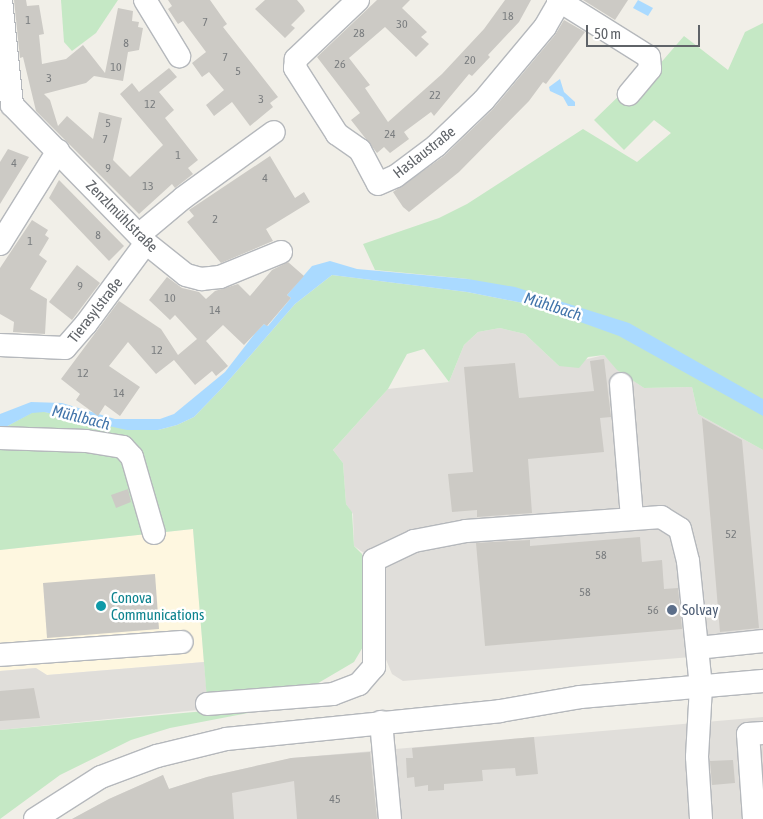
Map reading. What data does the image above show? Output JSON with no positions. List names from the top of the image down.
{
  "streets": {
    "street": ["Haslaustraße", "Zenzlmühlstraße", "Tierasylstraße"]
  },
  "crossings": [
    ["Zenzlmühlstraße", "Tierasylstraße"]
  ],
  "water": ["Mühlbach"],
  "places": ["Conova Communications", "Solvay"],
  "house_numbers": [
    "18",
    "1",
    "7",
    "30",
    "28",
    "8",
    "7",
    "20",
    "26",
    "10",
    "5",
    "3",
    "22",
    "3",
    "12",
    "5",
    "24",
    "7",
    "1",
    "4",
    "9",
    "4",
    "13",
    "2",
    "8",
    "1",
    "9",
    "10",
    "14",
    "12",
    "12",
    "14",
    "52",
    "58",
    "58",
    "56",
    "45"
  ],
  "scale_bar": "50 m"
}
